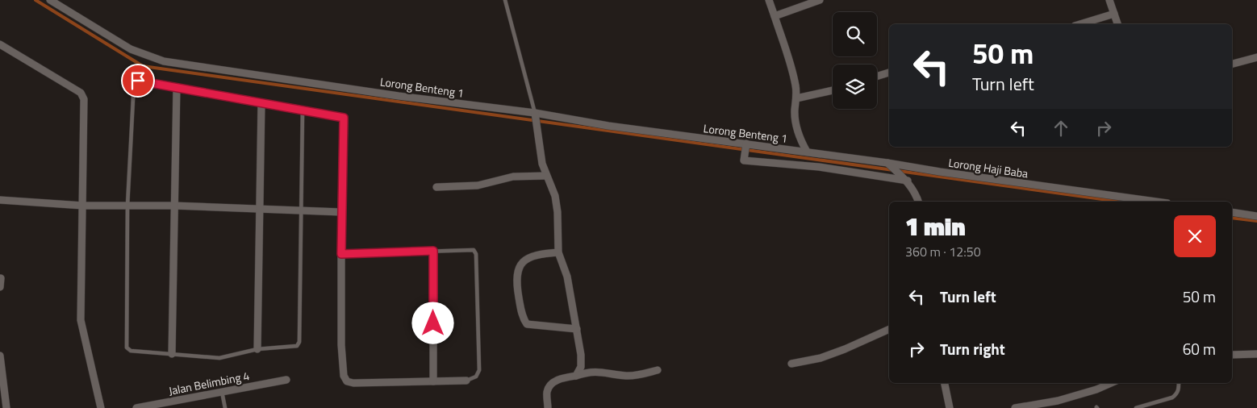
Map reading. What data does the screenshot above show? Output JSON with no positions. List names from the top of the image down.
{
  "streets": {
    "street": ["Lorong Benteng 1", "Lorong Haji Baba", "Jalan Belimbing 4"]
  },
  "crossings": [
    ["Lorong Benteng 1", "Lorong Haji Baba"]
  ],
  "page": {
    "turn": ["50 m", "Turn left"],
    "heading": ["1 min", "360 m · 12:50"],
    "list": [
      {
        "name": "Turn left",
        "value": "50 m"
      },
      {
        "name": "Turn right",
        "value": "60 m"
      }
    ]
  }
}
